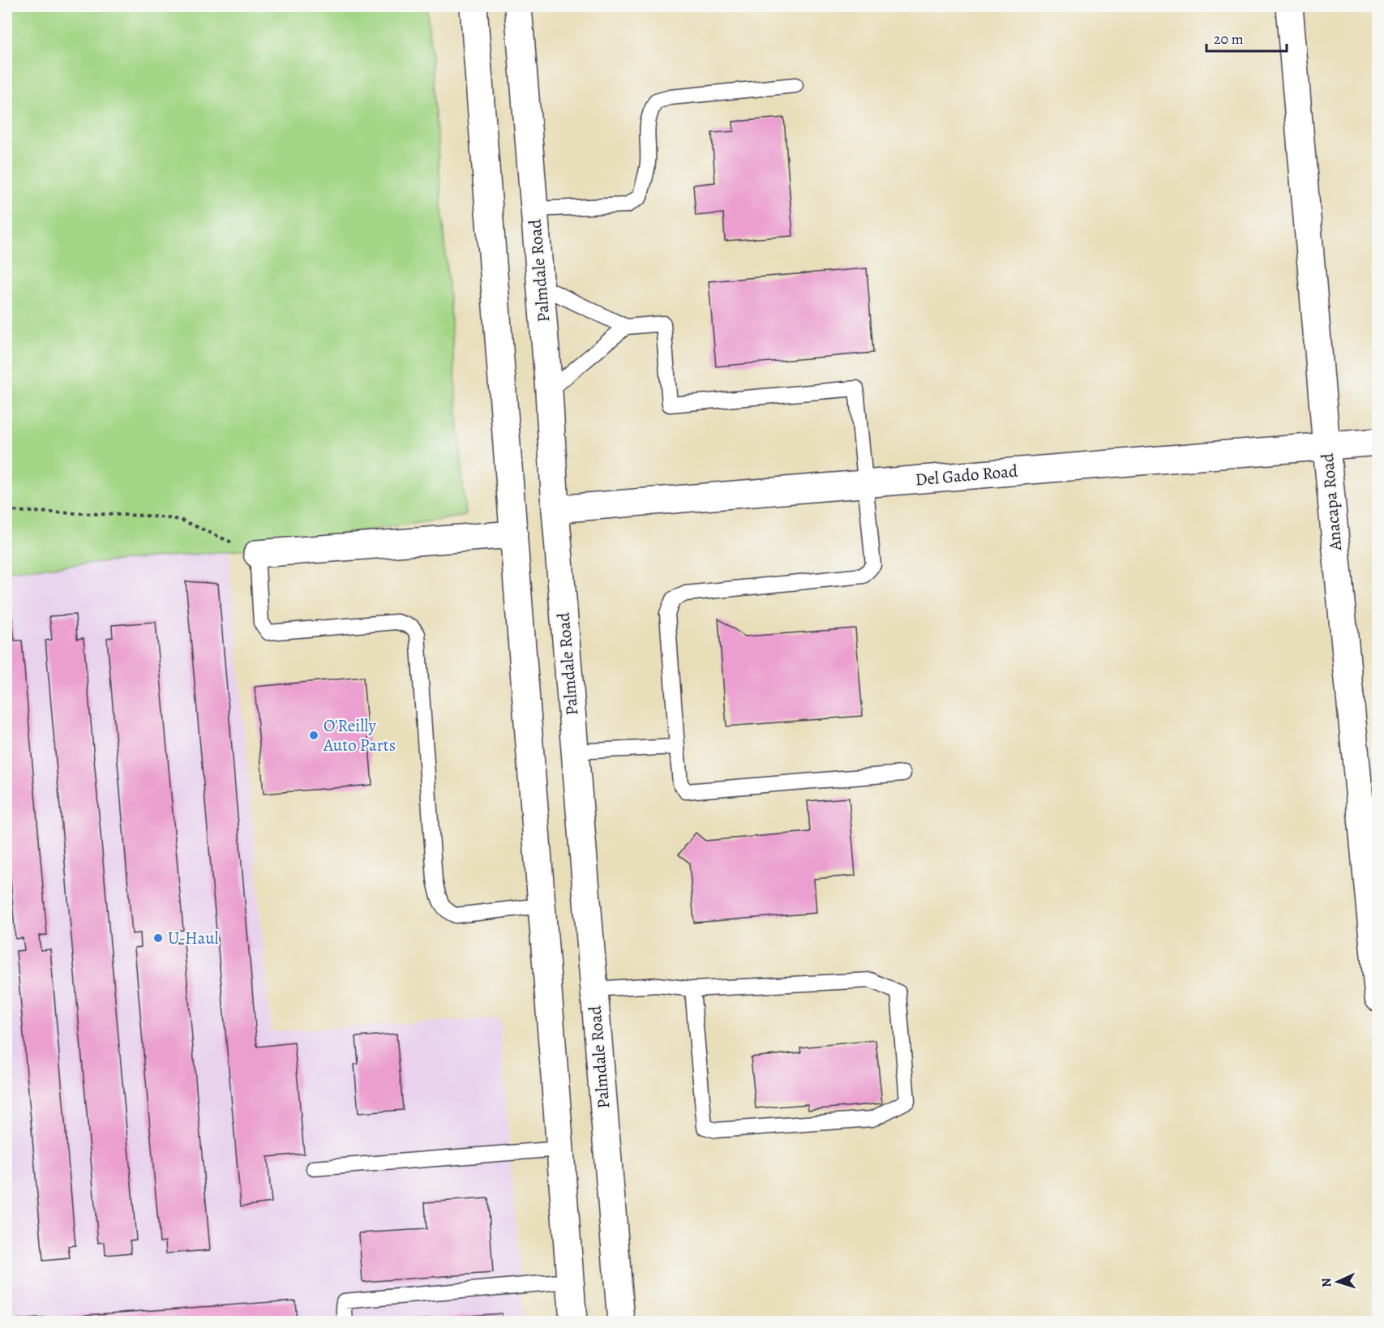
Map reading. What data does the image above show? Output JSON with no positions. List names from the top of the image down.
{
  "streets": {
    "main road": ["Palmdale Road", "Del Gado Road", "Anacapa Road"]
  },
  "crossings": [
    ["Palmdale Road", "Del Gado Road"],
    ["Del Gado Road", "Anacapa Road"]
  ],
  "places": ["O'Reilly Auto Parts", "U-Haul"],
  "scale_bar": "20 m",
  "north": "left"
}
